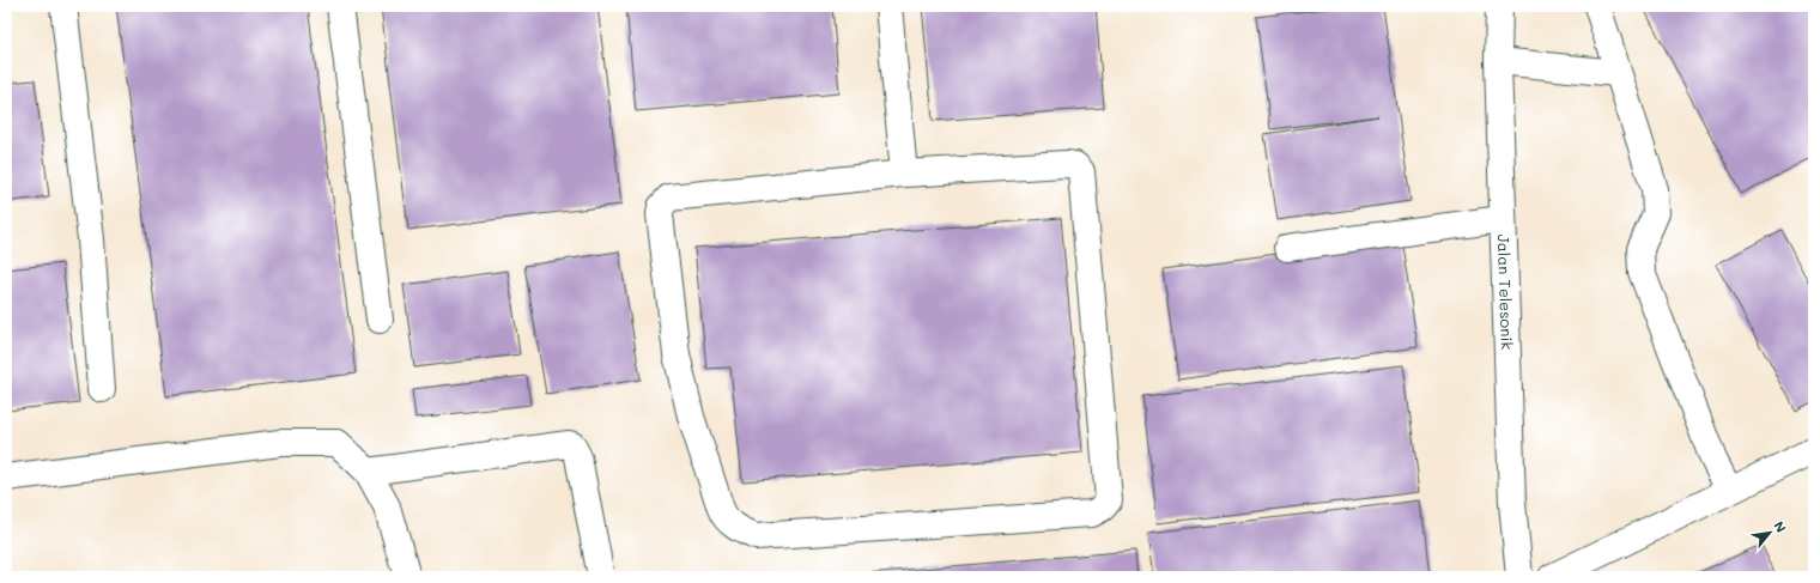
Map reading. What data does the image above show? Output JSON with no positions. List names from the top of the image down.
{
  "streets": {
    "street": ["Jalan Telesonik"]
  },
  "north": "top right"
}
